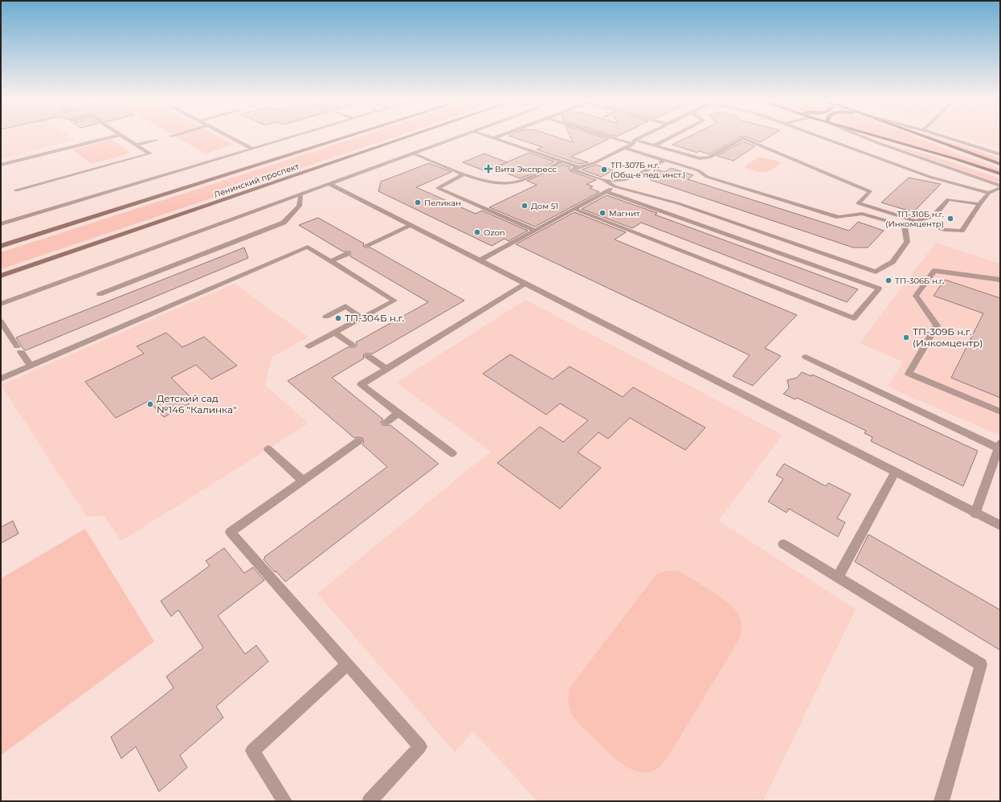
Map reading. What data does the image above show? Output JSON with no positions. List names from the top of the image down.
{
  "streets": {
    "main road": ["Ленинский проспект"]
  },
  "places": {
    "health": ["Вита Экспресс"],
    "other": [
      "ТП-307Б н.г. (Общ-е пед. инст.)",
      "Пеликан",
      "Дом 51",
      "Магнит",
      "ТП-310Б н.г. (Инкомцентр)",
      "Ozon",
      "ТП-306Б н.г.",
      "ТП-304Б н.г.",
      "ТП-309Б н.г. (Инкомцентр)",
      "Детский сад №146 \"Калинка\""
    ]
  }
}
